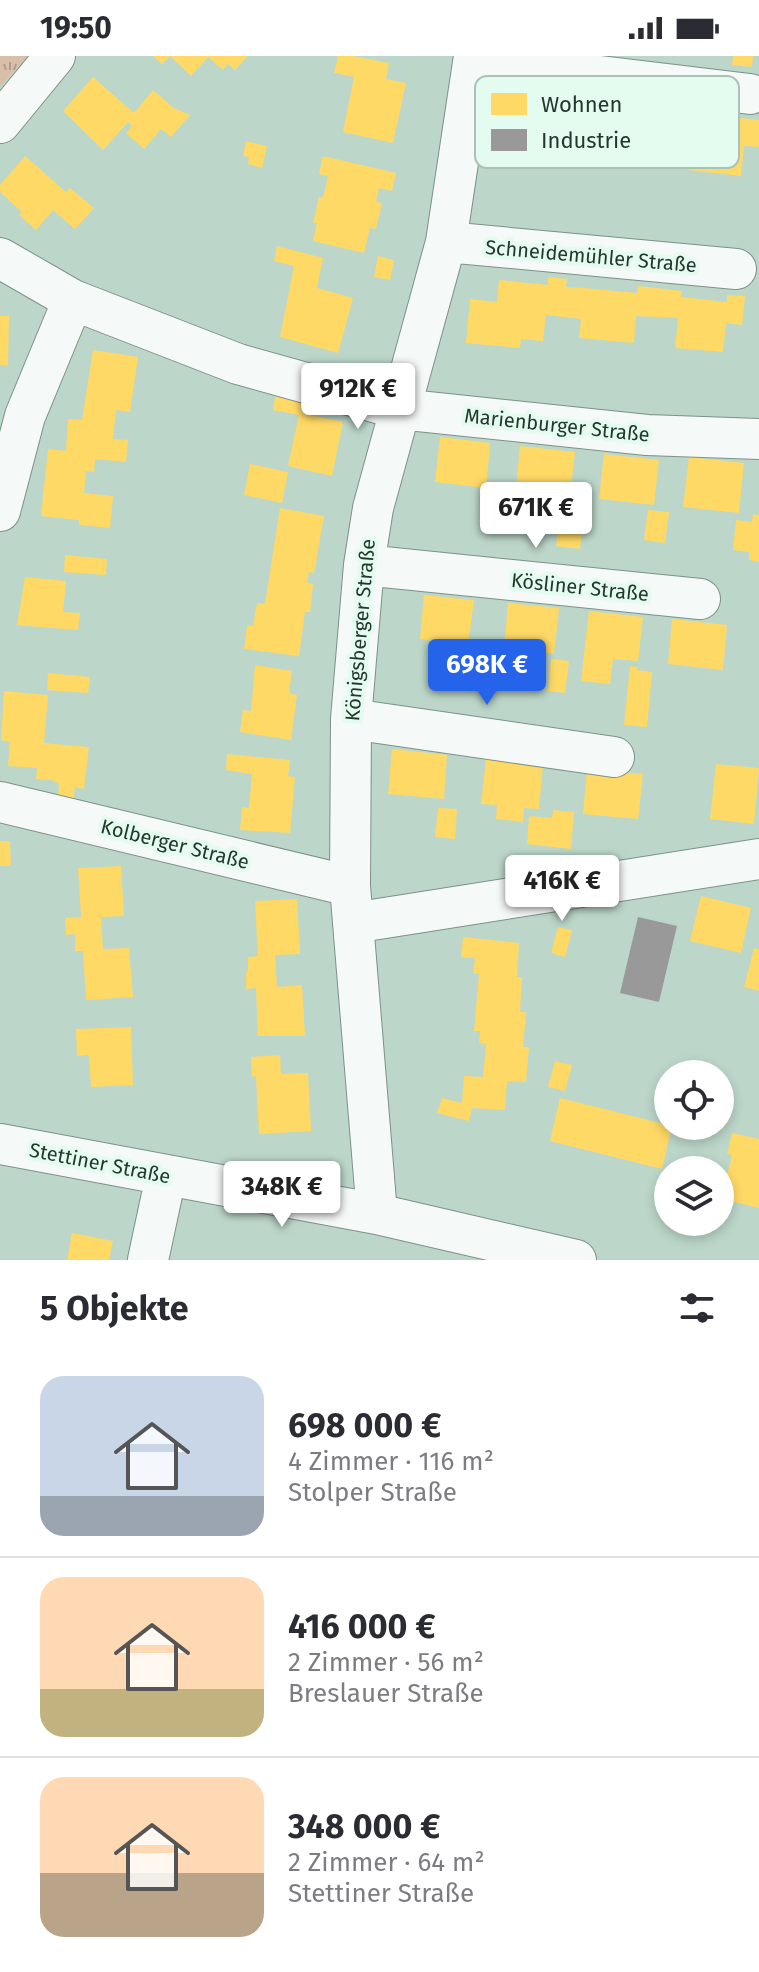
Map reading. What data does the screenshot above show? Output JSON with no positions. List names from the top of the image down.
{
  "streets": {
    "street": [
      "Schneidemühler Straße",
      "Marienburger Straße",
      "Kösliner Straße",
      "Königsberger Straße",
      "Kolberger Straße",
      "Stettiner Straße"
    ]
  },
  "crossings": [
    ["Schneidemühler Straße", "Königsberger Straße"],
    ["Marienburger Straße", "Königsberger Straße"],
    ["Kösliner Straße", "Königsberger Straße"],
    ["Königsberger Straße", "Kolberger Straße"],
    ["Königsberger Straße", "Stettiner Straße"]
  ],
  "legend": ["Wohnen", "Industrie"],
  "page": {
    "status": "19:50",
    "price": [
      "912K €",
      "671K €",
      "698K €",
      "416K €",
      "348K €"
    ],
    "heading": "5 Objekte",
    "list": [
      {
        "name": "698 000 €",
        "note": "4 Zimmer · 116 m² · Stolper Straße"
      },
      {
        "name": "416 000 €",
        "note": "2 Zimmer · 56 m² · Breslauer Straße"
      },
      {
        "name": "348 000 €",
        "note": "2 Zimmer · 64 m² · Stettiner Straße"
      }
    ]
  }
}
